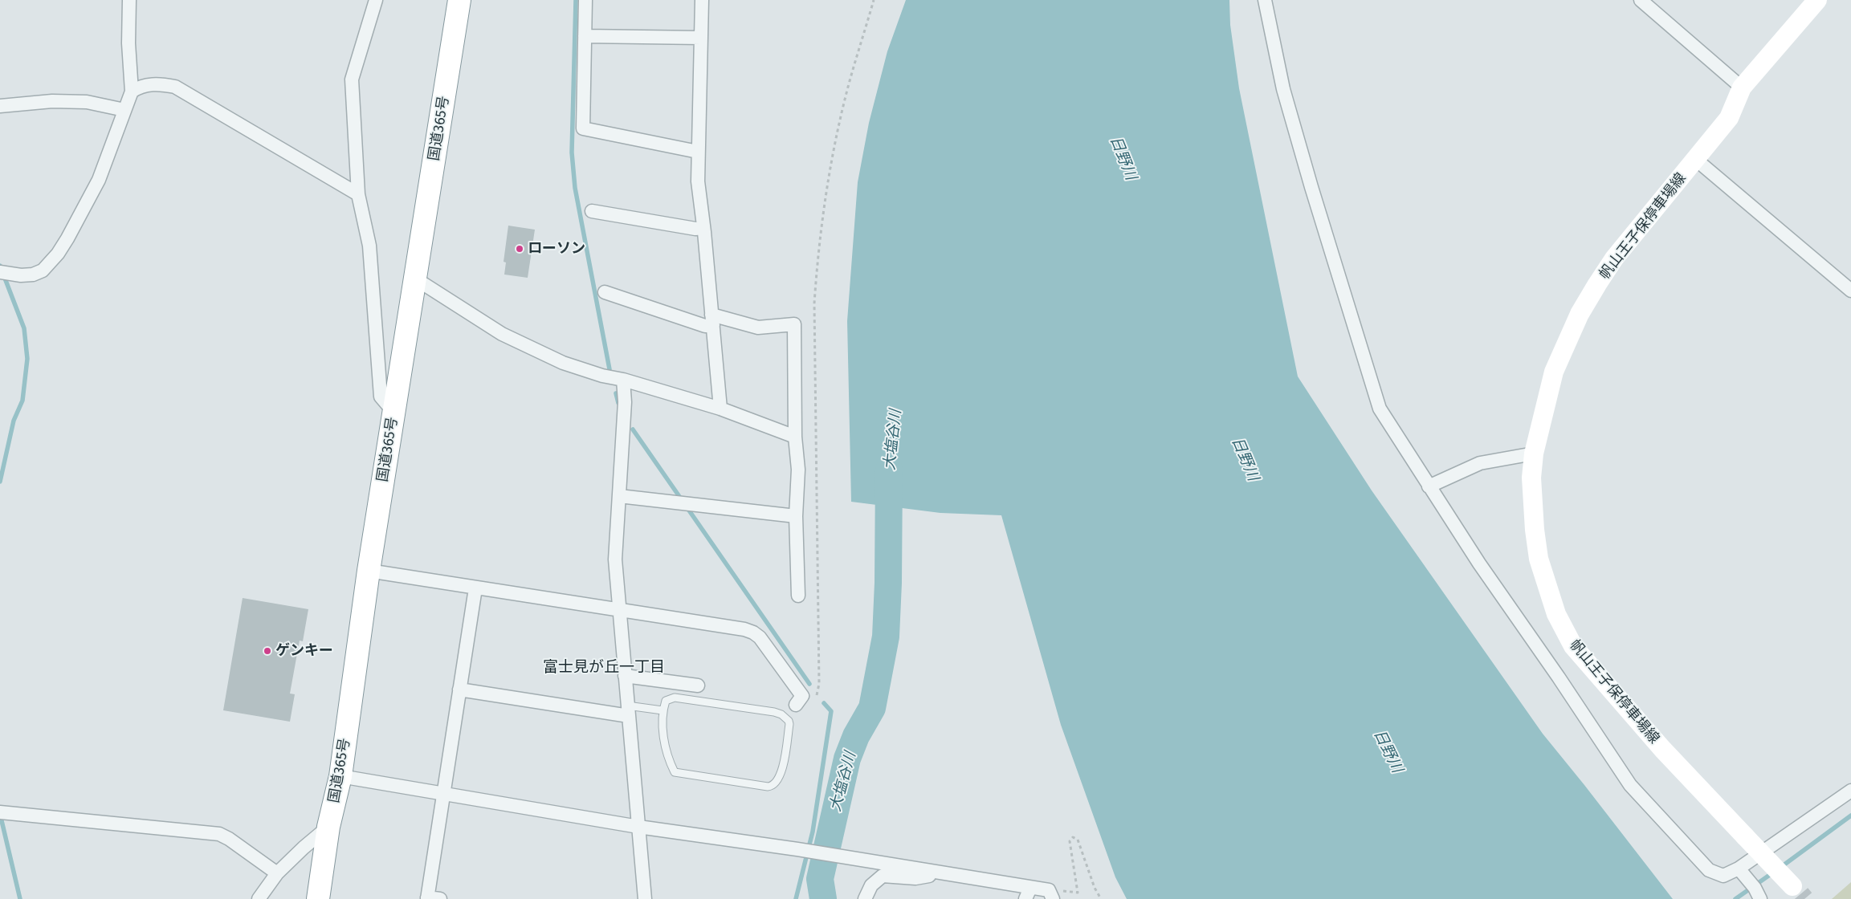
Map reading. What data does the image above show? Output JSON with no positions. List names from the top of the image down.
{
  "streets": {
    "highway": ["国道365号"],
    "main road": ["帆山王子保停車場線"]
  },
  "districts": ["富士見が丘一丁目"],
  "water": ["日野川", "大塩谷川"],
  "places": ["ローソン", "ゲンキー"]
}
